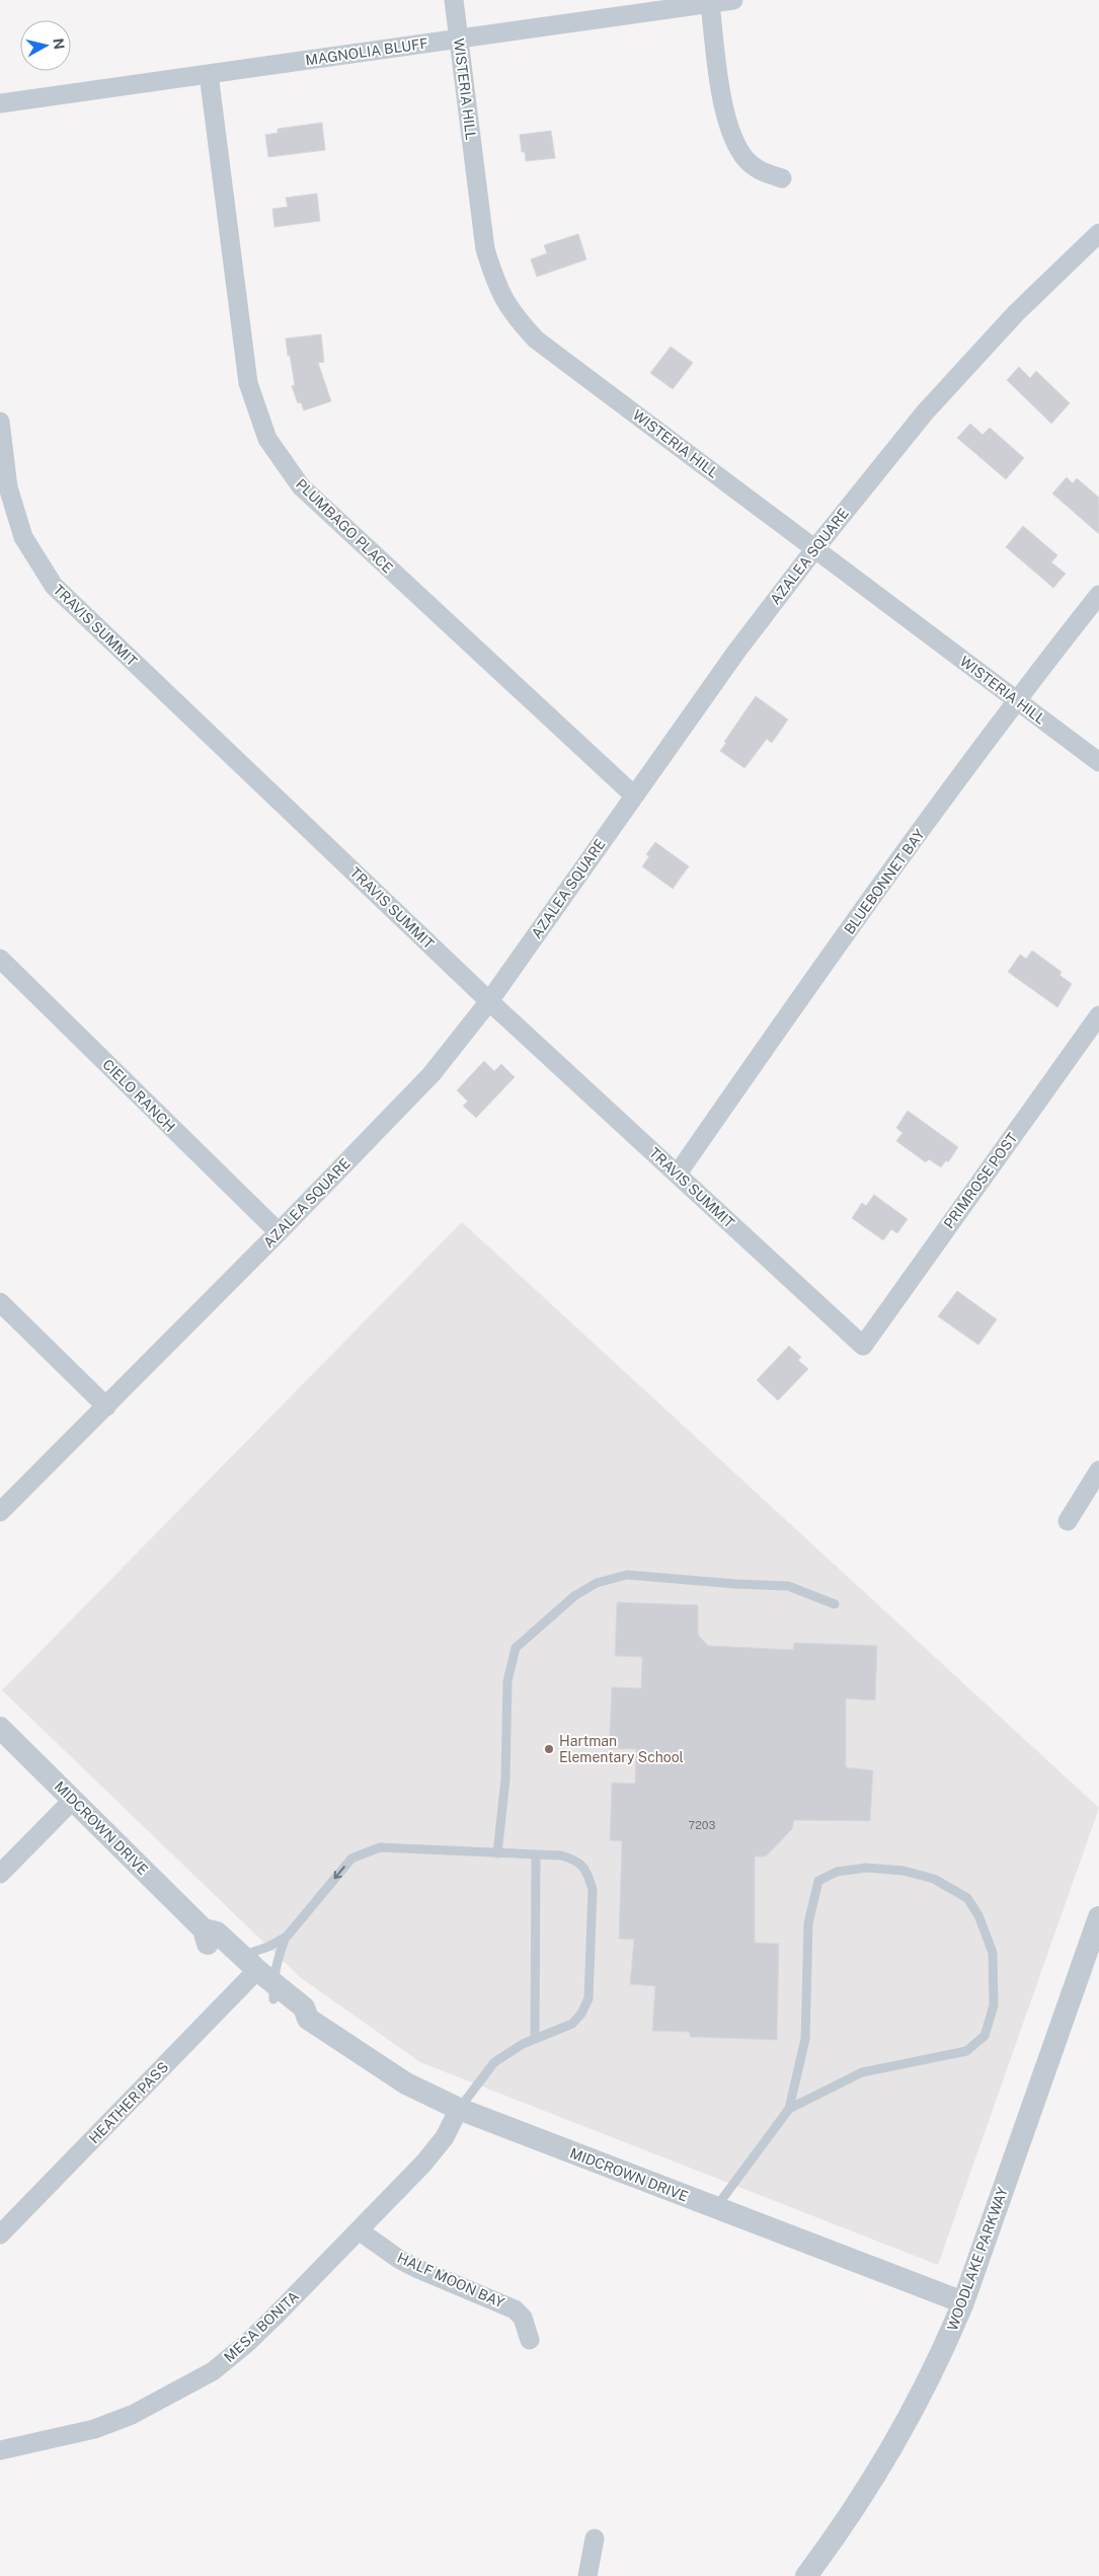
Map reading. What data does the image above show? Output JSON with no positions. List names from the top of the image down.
{
  "streets": {
    "street": [
      "MAGNOLIA BLUFF",
      "WISTERIA HILL",
      "PLUMBAGO PLACE",
      "AZALEA SQUARE",
      "TRAVIS SUMMIT",
      "BLUEBONNET BAY",
      "CIELO RANCH",
      "PRIMROSE POST",
      "MIDCROWN DRIVE",
      "HEATHER PASS",
      "WOODLAKE PARKWAY",
      "HALF MOON BAY",
      "MESA BONITA"
    ]
  },
  "crossings": [
    ["MAGNOLIA BLUFF", "WISTERIA HILL"],
    ["MAGNOLIA BLUFF", "PLUMBAGO PLACE"],
    ["WISTERIA HILL", "AZALEA SQUARE"],
    ["WISTERIA HILL", "BLUEBONNET BAY"],
    ["PLUMBAGO PLACE", "AZALEA SQUARE"],
    ["AZALEA SQUARE", "TRAVIS SUMMIT"],
    ["AZALEA SQUARE", "CIELO RANCH"],
    ["TRAVIS SUMMIT", "BLUEBONNET BAY"],
    ["TRAVIS SUMMIT", "PRIMROSE POST"],
    ["MIDCROWN DRIVE", "HEATHER PASS"],
    ["MIDCROWN DRIVE", "WOODLAKE PARKWAY"],
    ["MIDCROWN DRIVE", "MESA BONITA"],
    ["HALF MOON BAY", "MESA BONITA"]
  ],
  "places": ["Hartman Elementary School"],
  "house_numbers": ["7203"],
  "north": "right"
}
